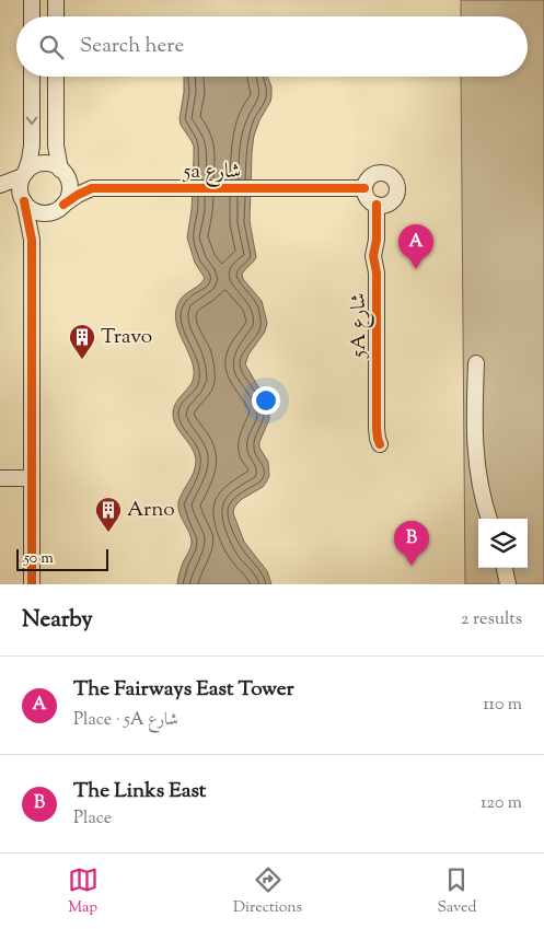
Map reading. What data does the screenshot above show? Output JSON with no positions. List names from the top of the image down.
{
  "streets": {
    "street": ["5a شارع", "5A شارع"]
  },
  "crossings": [
    ["5a شارع", "5A شارع"]
  ],
  "places": {
    "building": ["Travo", "Arno"]
  },
  "scale_bar": "50 m",
  "page": {
    "search": "Search here",
    "pins": ["A", "B"],
    "scale": "50 m",
    "heading": ["Nearby", "2 results"],
    "list": [
      {
        "mark": "A",
        "name": "The Fairways East Tower",
        "note": "Place · 5A شارع",
        "value": "110 m"
      },
      {
        "mark": "B",
        "name": "The Links East",
        "note": "Place",
        "value": "120 m"
      }
    ],
    "nav": ["Map", "Directions", "Saved"]
  }
}
